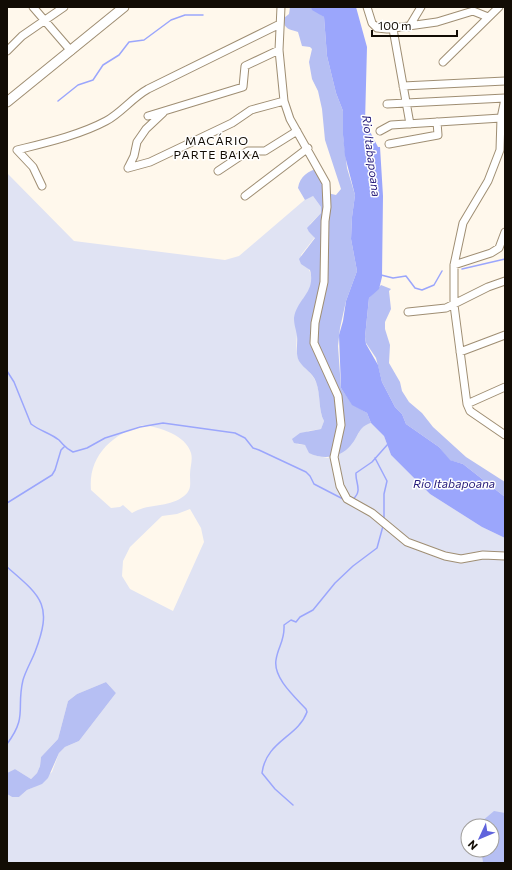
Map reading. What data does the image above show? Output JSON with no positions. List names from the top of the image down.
{
  "districts": ["MACÁRIO PARTE BAIXA"],
  "water": ["Rio Itabapoana"],
  "scale_bar": "100 m",
  "north": "bottom left"
}
